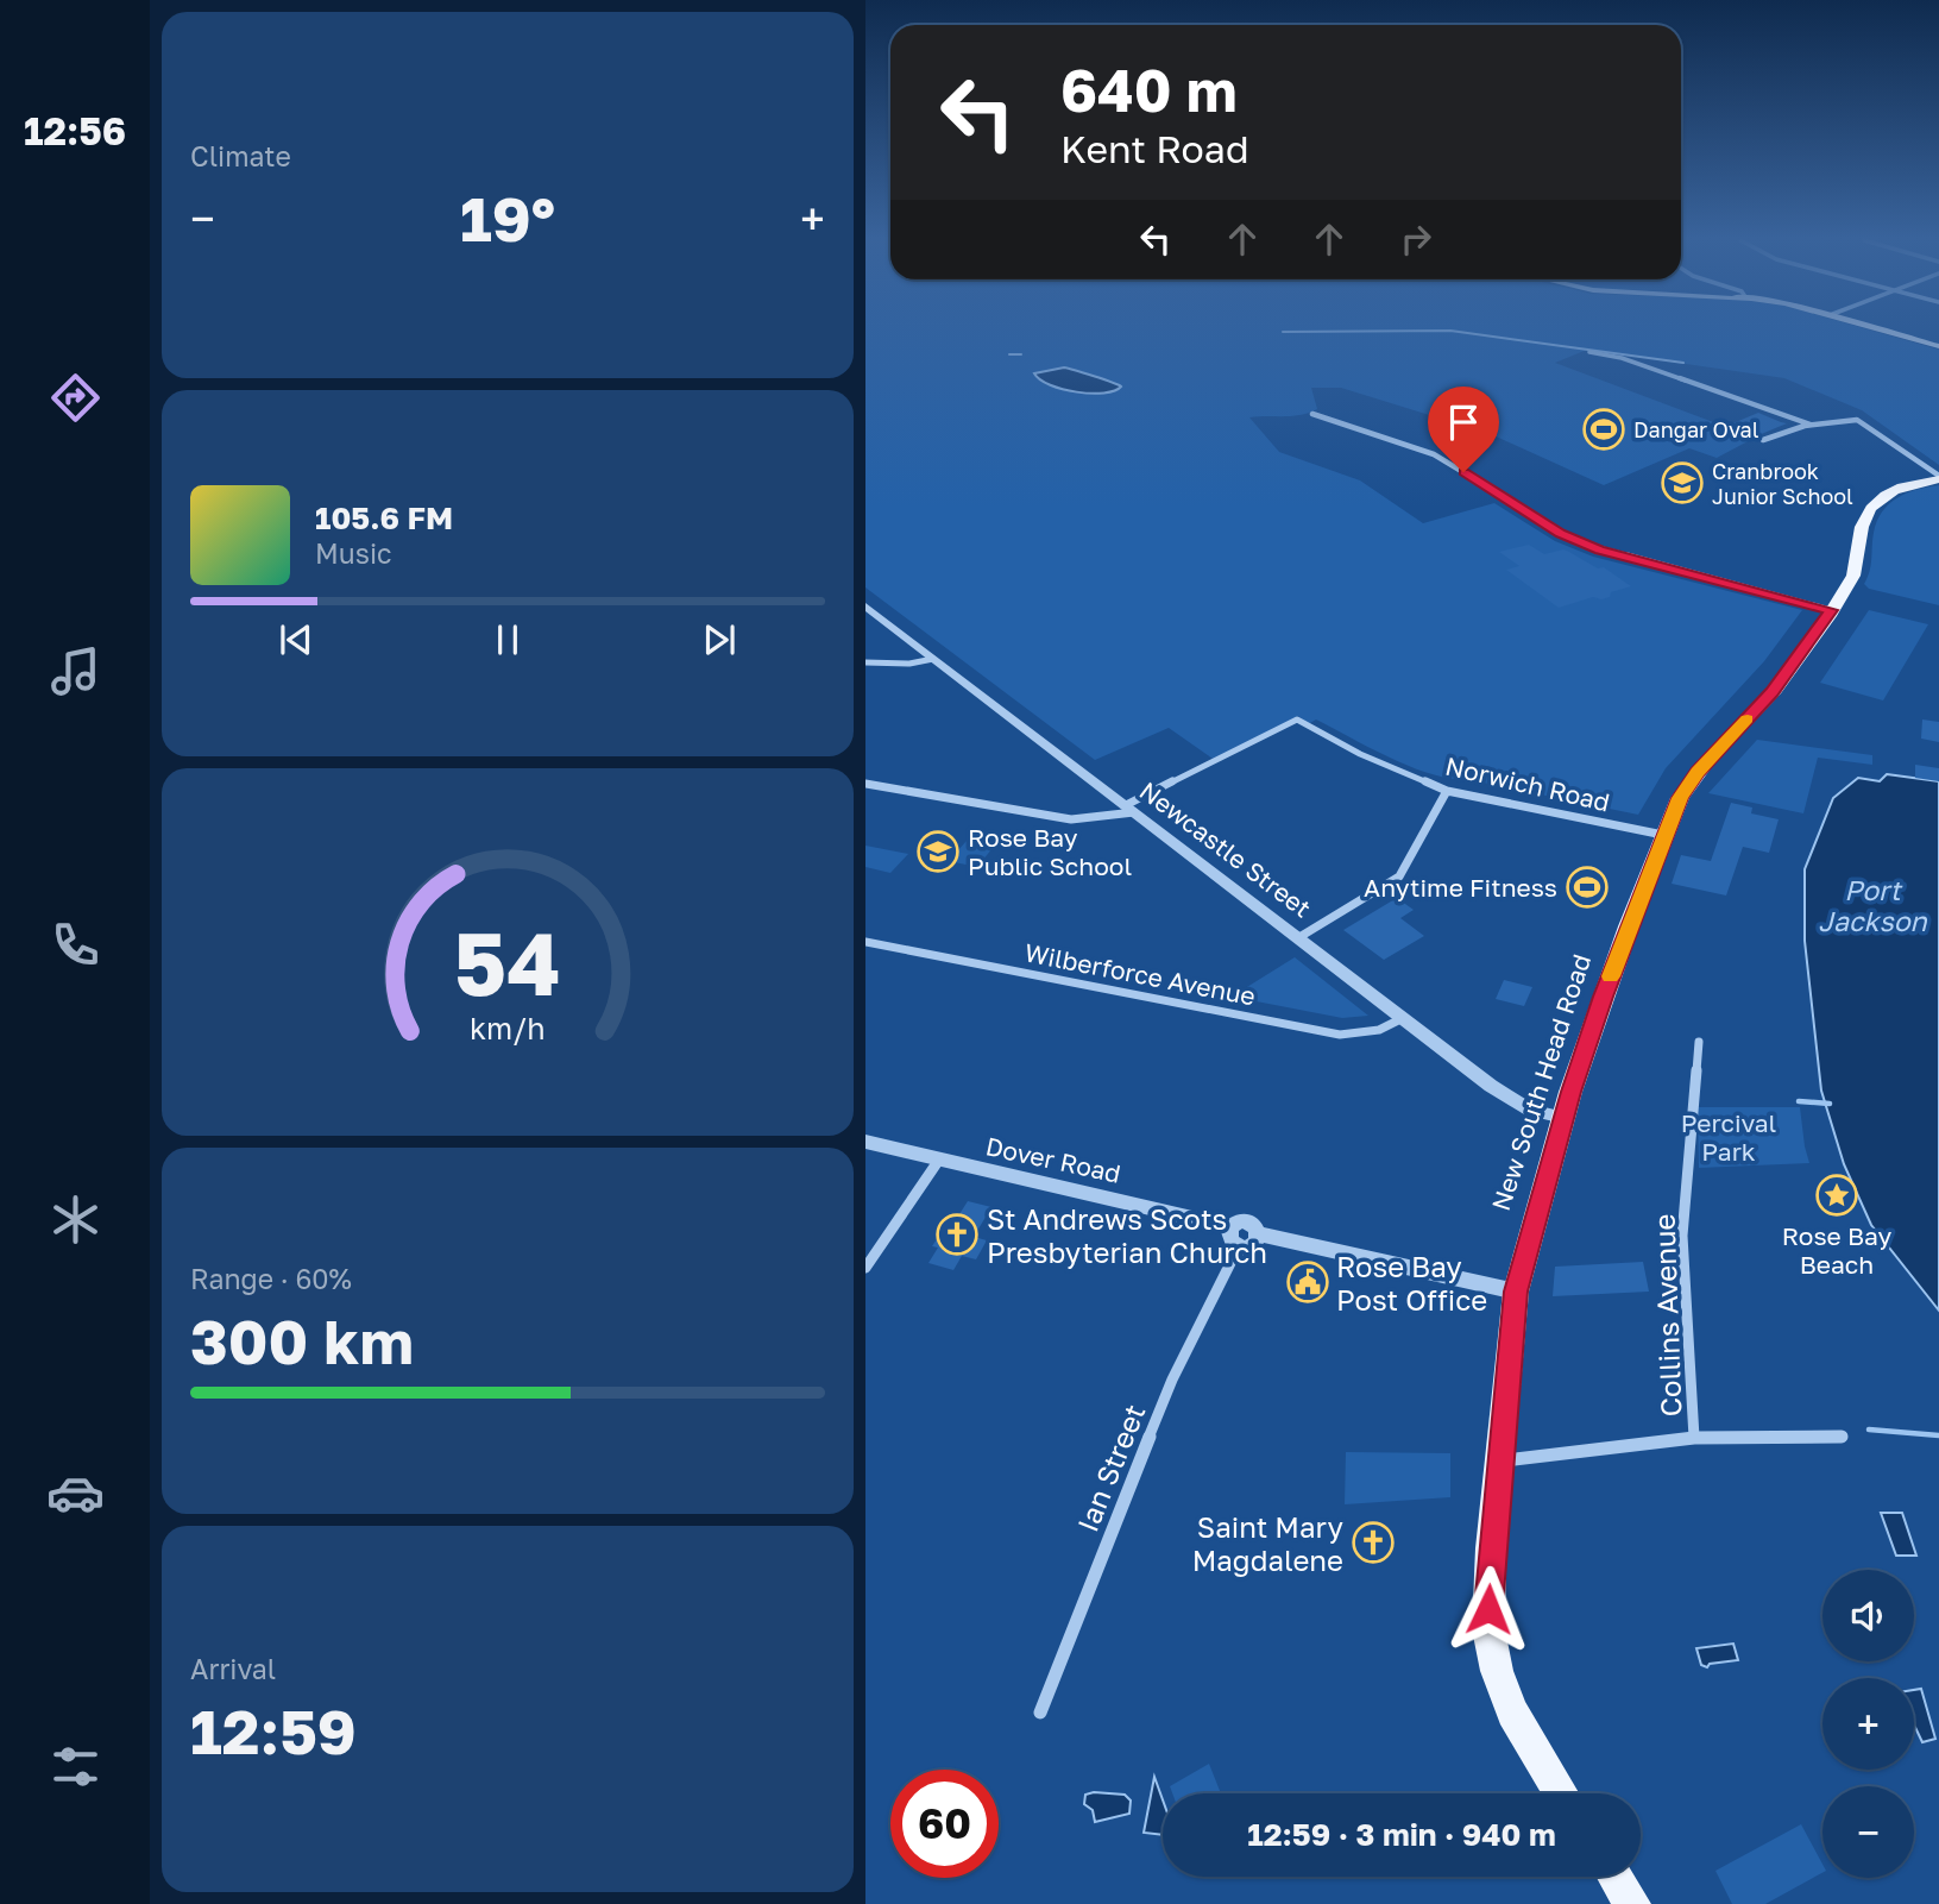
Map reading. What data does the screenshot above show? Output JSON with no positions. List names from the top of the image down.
{
  "streets": {
    "main road": ["New South Head Road"],
    "street": [
      "Norwich Road",
      "Newcastle Street",
      "Wilberforce Avenue",
      "Dover Road",
      "Collins Avenue",
      "Ian Street"
    ]
  },
  "crossings": [
    ["Norwich Road", "Newcastle Street"],
    ["Norwich Road", "New South Head Road"],
    ["Newcastle Street", "Wilberforce Avenue"],
    ["Newcastle Street", "New South Head Road"],
    ["Dover Road", "Ian Street"]
  ],
  "water": ["Port Jackson"],
  "parks": ["Percival Park"],
  "places": {
    "sports": ["Dangar Oval", "Anytime Fitness"],
    "school or university": ["Cranbrook Junior School", "Rose Bay Public School"],
    "place": ["Rose Bay Beach"],
    "church": ["St Andrews Scots Presbyterian Church", "Saint Mary Magdalene"],
    "public building": ["Rose Bay Post Office"]
  },
  "page": {
    "tabs": "12:56",
    "tile": [
      "Climate",
      ["Range · 60%", "300 km"],
      ["Arrival", "12:59"]
    ],
    "turn": ["640 m", "Kent Road"],
    "heat": ["−", "19°", "+"],
    "song": ["105.6 FM", "Music"],
    "map_buttons": ["+", "−"],
    "limit": "60",
    "trip": "12:59 · 3 min · 940 m",
    "gauge": ["54", "km/h"]
  }
}
